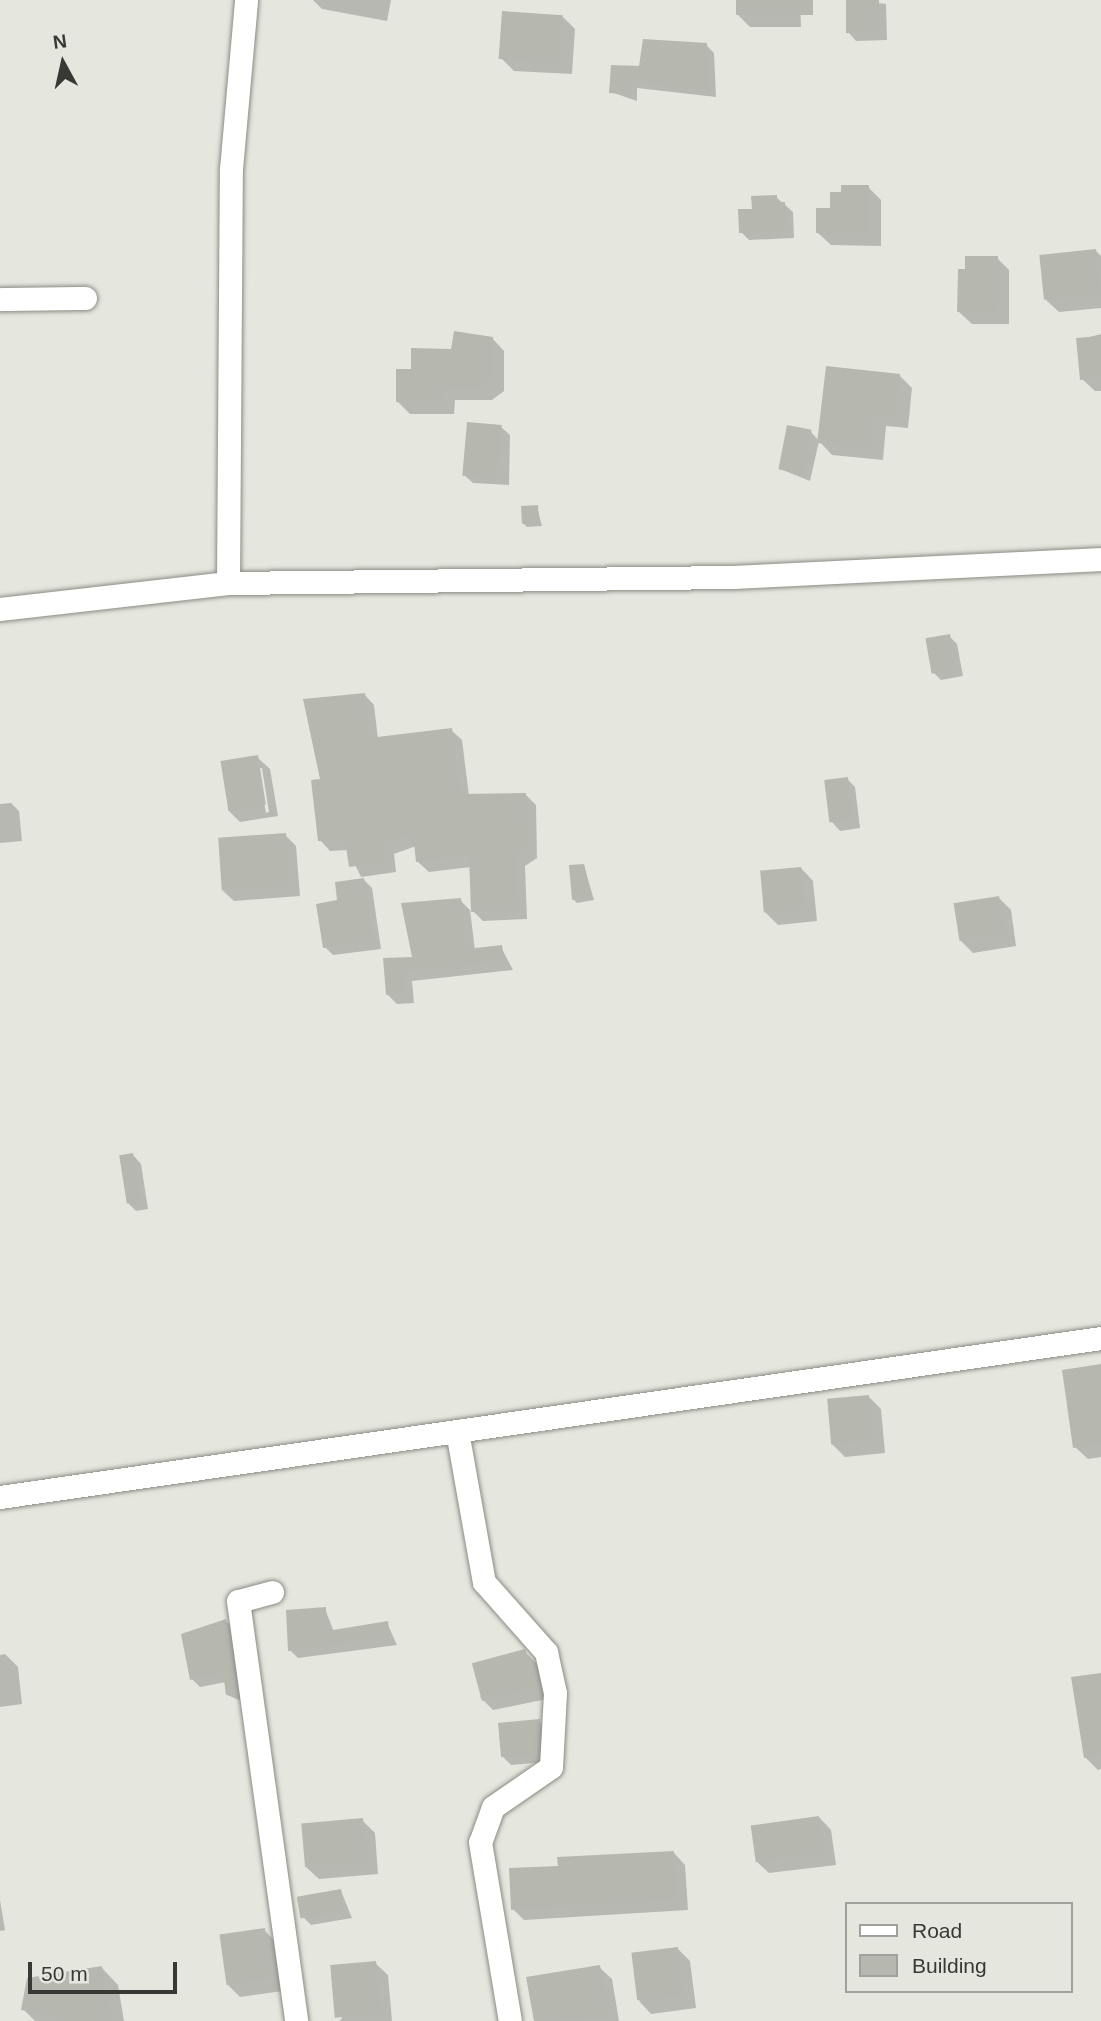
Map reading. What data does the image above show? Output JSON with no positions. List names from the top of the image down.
{
  "legend": ["Road", "Building"],
  "scale_bar": "50 m",
  "north": "top"
}
